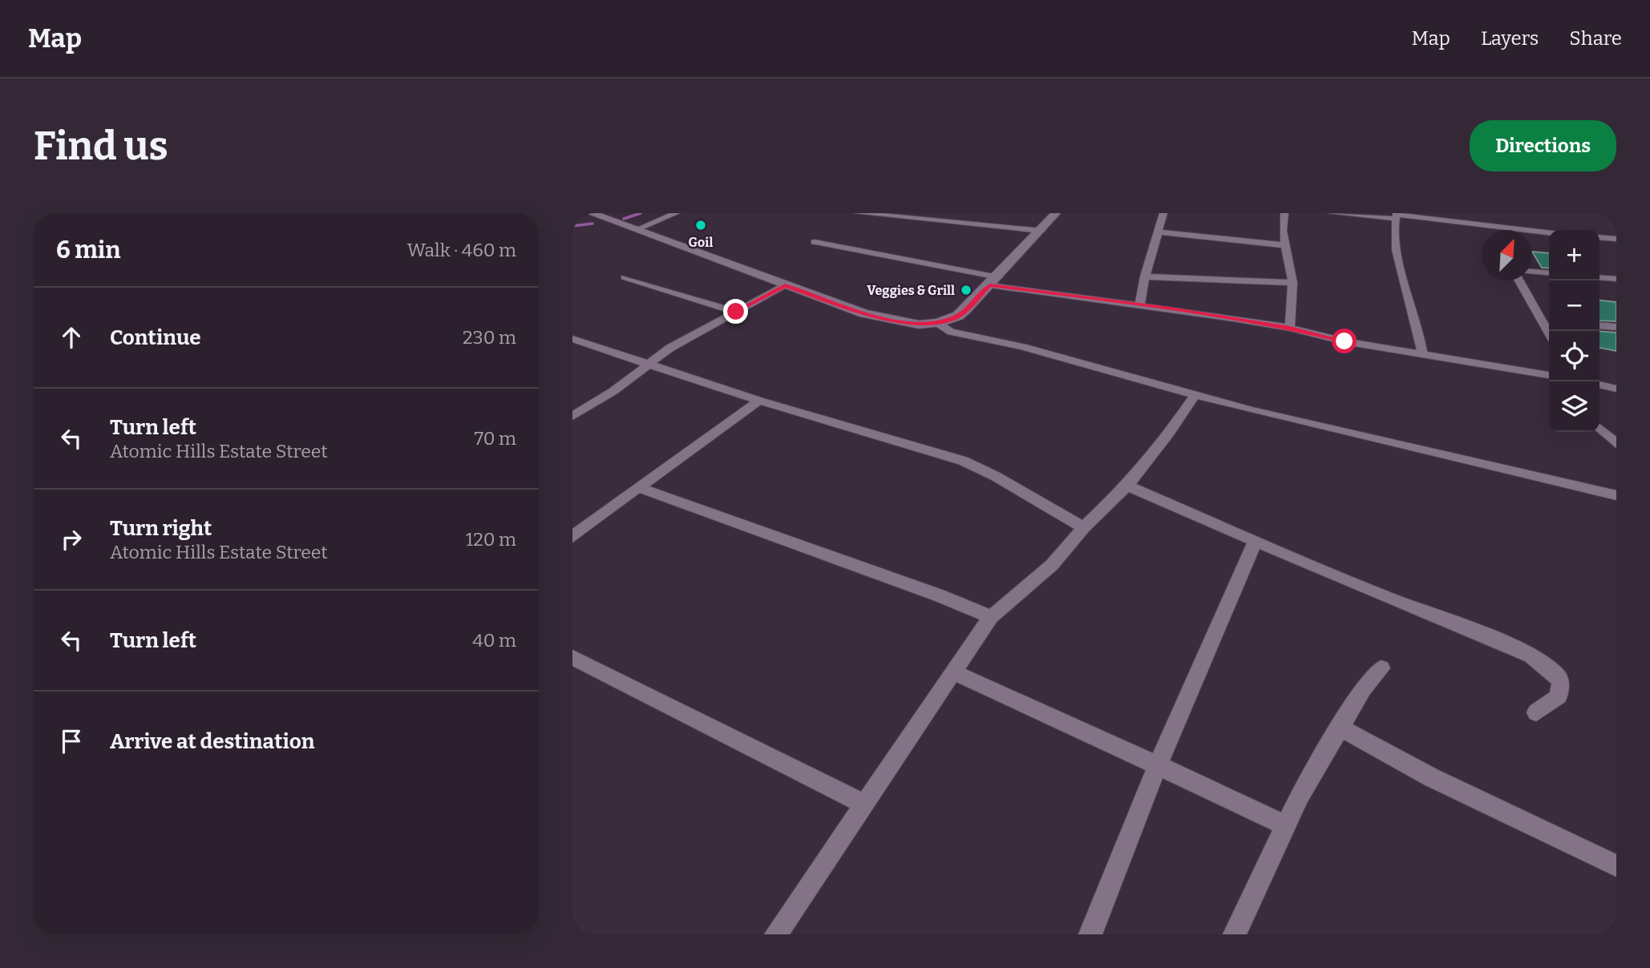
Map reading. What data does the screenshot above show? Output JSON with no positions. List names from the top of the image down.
{
  "places": ["Goil", "Veggies & Grill"],
  "north": "top right",
  "page": {
    "header": "Map",
    "nav": ["Map", "Layers", "Share"],
    "buttons": "Directions",
    "title": "Find us",
    "heading": ["6 min", "Walk · 460 m"],
    "map_buttons": ["+", "−"],
    "list": [
      ["Continue", "230 m"],
      ["Turn left", "Atomic Hills Estate Street", "70 m"],
      ["Turn right", "Atomic Hills Estate Street", "120 m"],
      ["Turn left", "40 m"],
      "Arrive at destination"
    ]
  }
}
